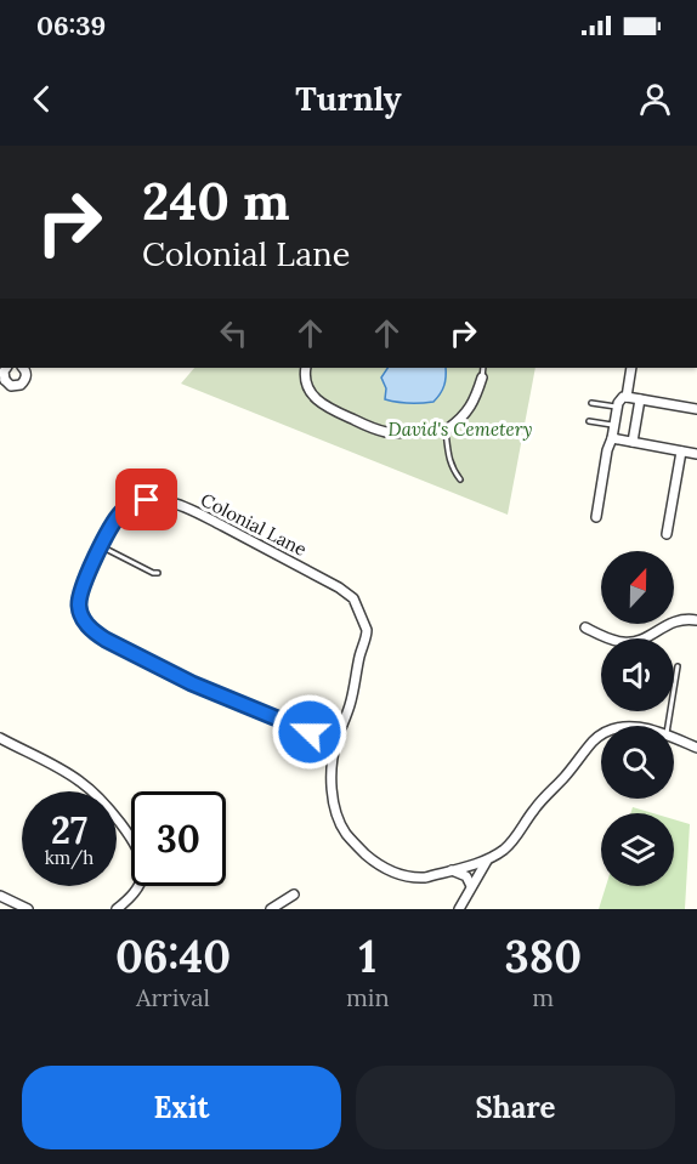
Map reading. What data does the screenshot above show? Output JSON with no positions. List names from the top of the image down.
{
  "streets": {
    "street": ["Colonial Lane"]
  },
  "parks": ["David's Cemetery"],
  "north": "top",
  "page": {
    "status": "06:39",
    "header": "Turnly",
    "turn": ["240 m", "Colonial Lane"],
    "speed": "27 km/h",
    "limit": "30",
    "eta": [
      "06:40",
      "Arrival",
      "1",
      "min",
      "380",
      "m"
    ],
    "buttons": ["Exit", "Share"]
  }
}
